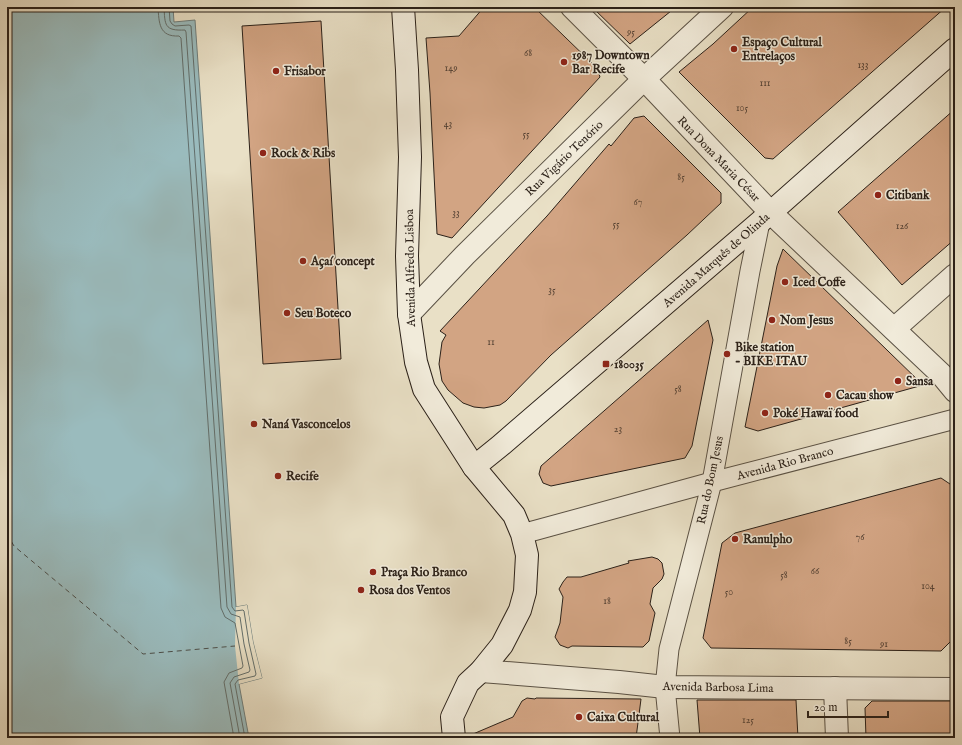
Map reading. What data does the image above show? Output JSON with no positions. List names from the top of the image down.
{
  "streets": {
    "street": [
      "Rua Vigário Tenório",
      "Rua Dona Maria César",
      "Avenida Marquês de Olinda",
      "Avenida Alfredo Lisboa",
      "Avenida Rio Branco",
      "Rua do Bom Jesus",
      "Avenida Barbosa Lima"
    ]
  },
  "crossings": [
    ["Rua Vigário Tenório", "Rua Dona Maria César"],
    ["Rua Vigário Tenório", "Avenida Alfredo Lisboa"],
    ["Rua Dona Maria César", "Avenida Marquês de Olinda"],
    ["Rua Dona Maria César", "Rua do Bom Jesus"],
    ["Avenida Marquês de Olinda", "Avenida Alfredo Lisboa"],
    ["Avenida Marquês de Olinda", "Rua do Bom Jesus"],
    ["Avenida Alfredo Lisboa", "Avenida Rio Branco"],
    ["Avenida Alfredo Lisboa", "Avenida Barbosa Lima"],
    ["Avenida Rio Branco", "Rua do Bom Jesus"],
    ["Rua do Bom Jesus", "Avenida Barbosa Lima"]
  ],
  "places": {
    "other": [
      "Espaço Cultural Entrelaços",
      "1987 Downtown Bar Recife",
      "Frisabor",
      "Rock & Ribs",
      "Citibank",
      "Açaí concept",
      "Iced Coffe",
      "Seu Boteco",
      "Nom Jesus",
      "Bike station - BIKE ITAU",
      "Sansa",
      "Cacau show",
      "Poké Hawaï food",
      "Naná Vasconcelos",
      "Recife",
      "Ranulpho",
      "Praça Rio Branco",
      "Rosa dos Ventos",
      "Caixa Cultural"
    ],
    "transit": ["180035"]
  },
  "house_numbers": [
    "95",
    "68",
    "133",
    "149",
    "111",
    "105",
    "43",
    "55",
    "85",
    "67",
    "33",
    "55",
    "126",
    "35",
    "11",
    "58",
    "23",
    "76",
    "66",
    "58",
    "104",
    "50",
    "18",
    "85",
    "91",
    "125"
  ],
  "scale_bar": "20 m"
}
